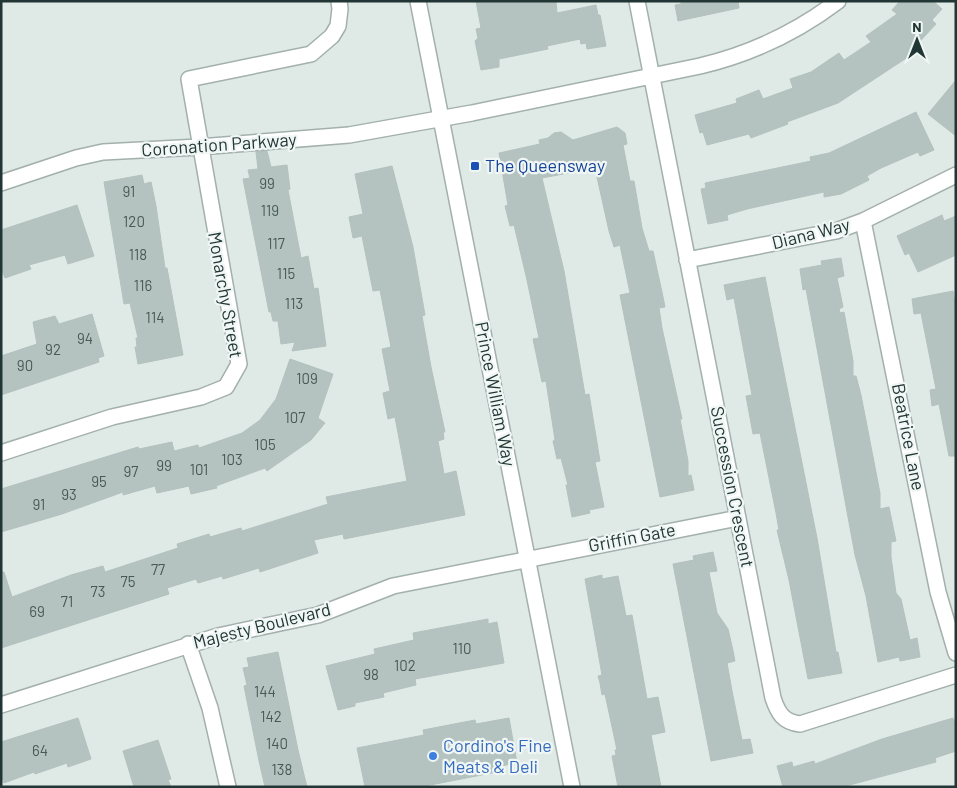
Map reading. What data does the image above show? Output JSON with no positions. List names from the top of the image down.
{
  "streets": {
    "street": [
      "Coronation Parkway",
      "Diana Way",
      "Monarchy Street",
      "Prince William Way",
      "Beatrice Lane",
      "Succession Crescent",
      "Griffin Gate",
      "Majesty Boulevard"
    ]
  },
  "crossings": [
    ["Coronation Parkway", "Monarchy Street"],
    ["Coronation Parkway", "Prince William Way"],
    ["Diana Way", "Beatrice Lane"],
    ["Diana Way", "Succession Crescent"],
    ["Prince William Way", "Griffin Gate"],
    ["Prince William Way", "Majesty Boulevard"],
    ["Succession Crescent", "Griffin Gate"],
    ["Griffin Gate", "Majesty Boulevard"]
  ],
  "places": {
    "transit": ["The Queensway"],
    "other": ["Cordino's Fine Meats & Deli"]
  },
  "house_numbers": [
    "99",
    "91",
    "119",
    "120",
    "117",
    "118",
    "115",
    "116",
    "113",
    "114",
    "94",
    "92",
    "90",
    "109",
    "107",
    "105",
    "103",
    "99",
    "101",
    "97",
    "95",
    "93",
    "91",
    "77",
    "75",
    "73",
    "71",
    "69",
    "110",
    "102",
    "98",
    "144",
    "142",
    "140",
    "64",
    "138"
  ],
  "north": "top"
}
